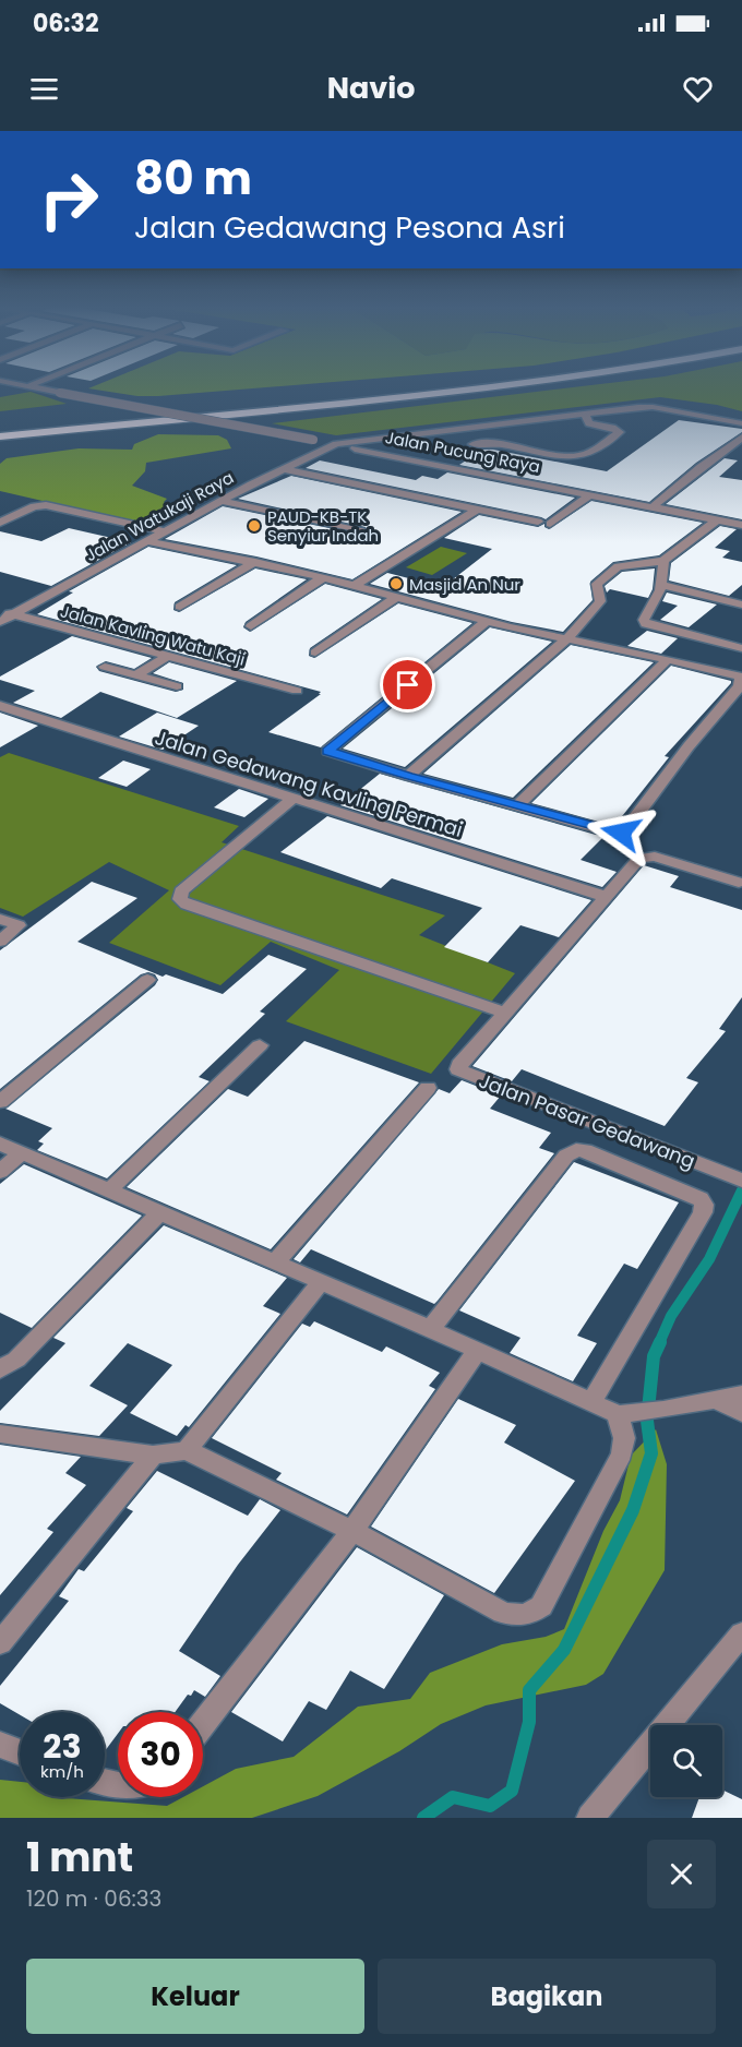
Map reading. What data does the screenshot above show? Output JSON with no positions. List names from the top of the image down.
{
  "streets": {
    "street": [
      "Jalan Pucung Raya",
      "Jalan Watukaji Raya",
      "Jalan Kavling Watu Kaji",
      "Jalan Gedawang Kavling Permai",
      "Jalan Pasar Gedawang"
    ]
  },
  "crossings": [
    ["Jalan Pucung Raya", "Jalan Watukaji Raya"],
    ["Jalan Watukaji Raya", "Jalan Kavling Watu Kaji"],
    ["Jalan Gedawang Kavling Permai", "Jalan Pasar Gedawang"]
  ],
  "places": ["PAUD-KB-TK Senyiur Indah", "Masjid An Nur"],
  "page": {
    "status": "06:32",
    "header": "Navio",
    "turn": ["80 m", "Jalan Gedawang Pesona Asri"],
    "speed": "23 km/h",
    "limit": "30",
    "heading": ["1 mnt", "120 m · 06:33"],
    "buttons": ["Keluar", "Bagikan"]
  }
}
